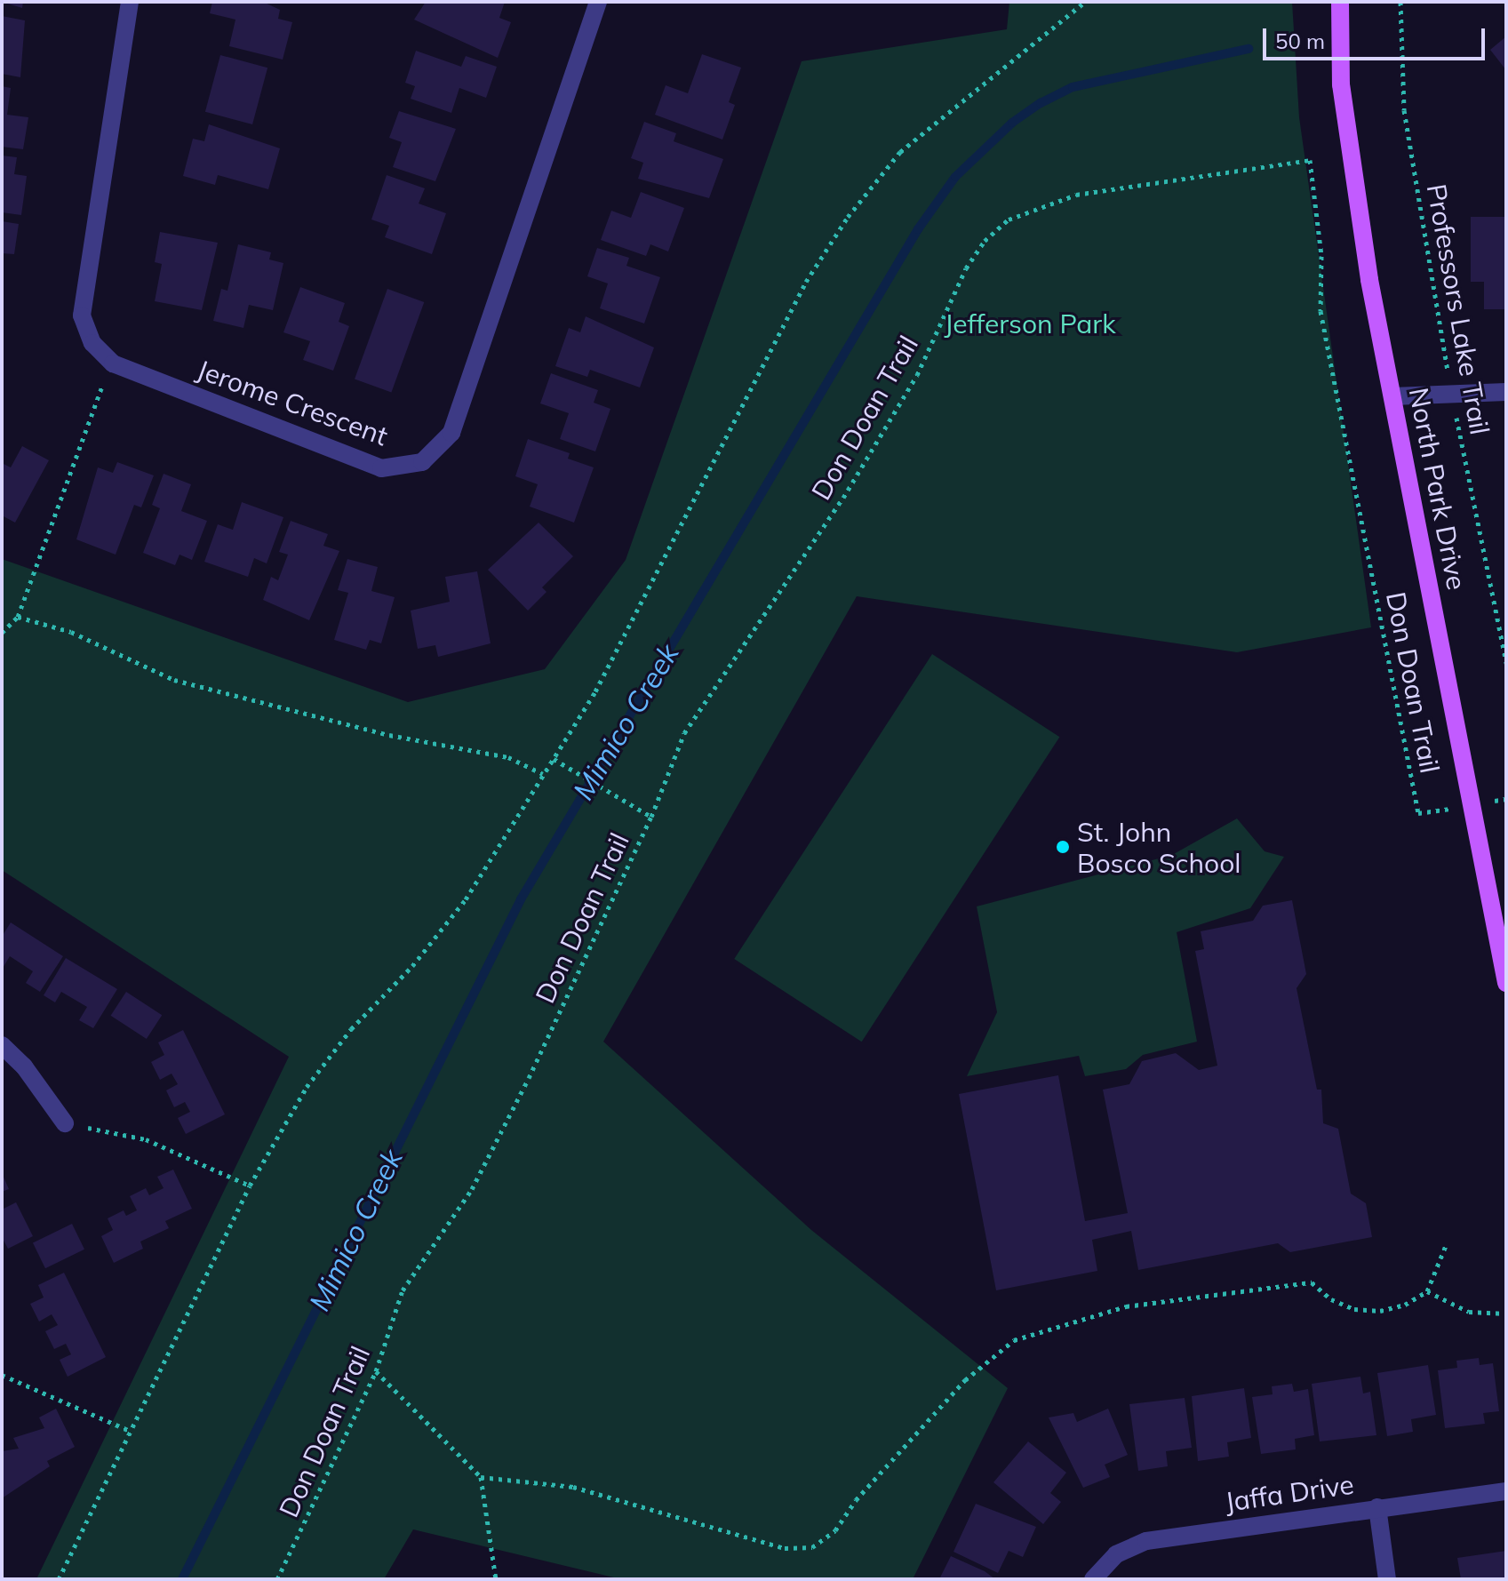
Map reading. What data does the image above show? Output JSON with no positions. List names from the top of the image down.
{
  "streets": {
    "main road": ["North Park Drive"],
    "street": ["Jerome Crescent", "Jaffa Drive"],
    "path": ["Professors Lake Trail", "Don Doan Trail"]
  },
  "crossings": [
    ["Don Doan Trail", "North Park Drive"]
  ],
  "water": ["Mimico Creek"],
  "parks": ["Jefferson Park"],
  "places": ["St. John Bosco School"],
  "scale_bar": "50 m"
}
